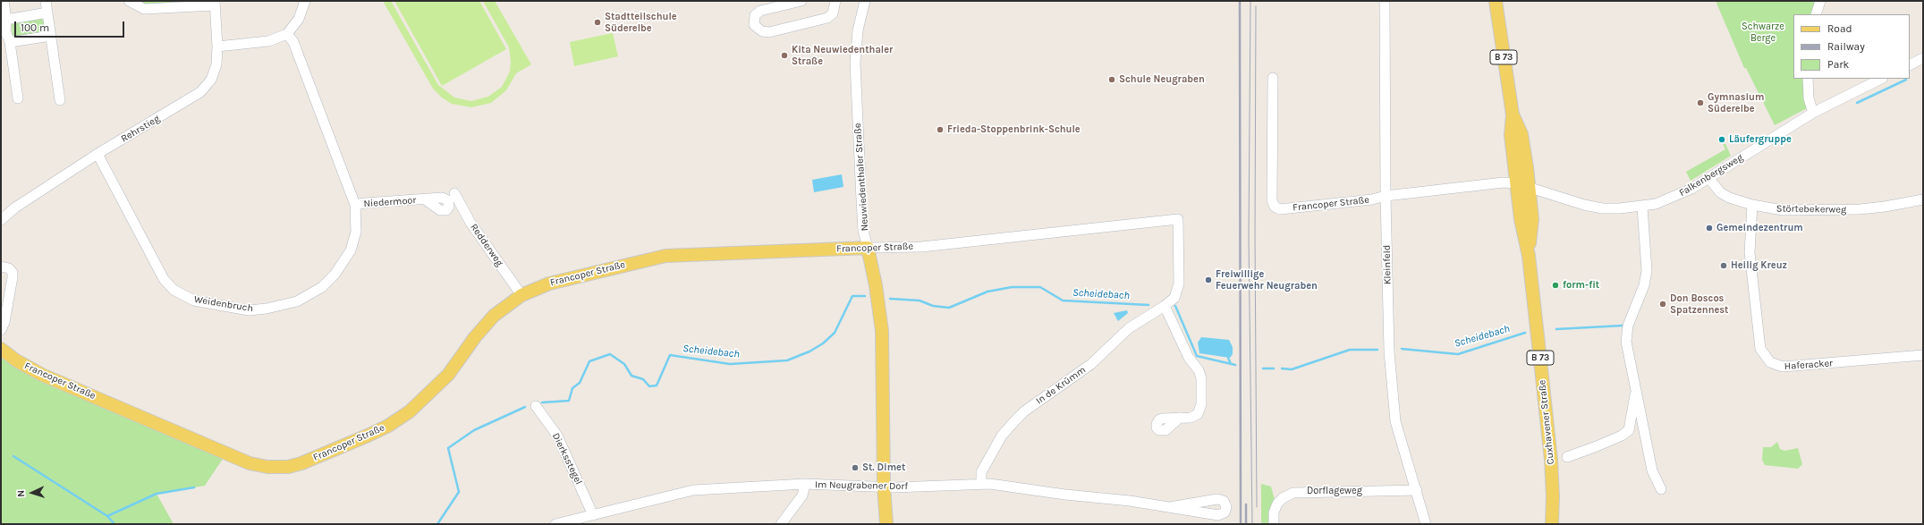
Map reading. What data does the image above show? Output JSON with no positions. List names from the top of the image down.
{
  "streets": {
    "main road": [
      "B 73",
      "Neuwiedenthaler Straße",
      "Francoper Straße",
      "Cuxhavener Straße"
    ],
    "street": [
      "Rehrstieg",
      "Falkenbergsweg",
      "Niedermoor",
      "Störtebekerweg",
      "Redderweg",
      "Kleinfeld",
      "Weidenbruch",
      "Haferacker",
      "In de Krümm",
      "Dierksstegel",
      "Im Neugrabener Dorf",
      "Dorflageweg"
    ]
  },
  "crossings": [
    ["Rehrstieg", "Weidenbruch"],
    ["Falkenbergsweg", "Francoper Straße"],
    ["Falkenbergsweg", "Störtebekerweg"],
    ["Falkenbergsweg", "Cuxhavener Straße"],
    ["Neuwiedenthaler Straße", "Francoper Straße"],
    ["Neuwiedenthaler Straße", "Im Neugrabener Dorf"],
    ["Niedermoor", "Weidenbruch"],
    ["Francoper Straße", "Redderweg"],
    ["Francoper Straße", "Kleinfeld"],
    ["Francoper Straße", "In de Krümm"],
    ["Francoper Straße", "Cuxhavener Straße"],
    ["Störtebekerweg", "Haferacker"],
    ["Kleinfeld", "Dorflageweg"],
    ["In de Krümm", "Im Neugrabener Dorf"],
    ["Dierksstegel", "Im Neugrabener Dorf"]
  ],
  "water": ["Scheidebach"],
  "parks": ["Schwarze Berge"],
  "places": [
    "Stadtteilschule Süderelbe",
    "Kita Neuwiedenthaler Straße",
    "Schule Neugraben",
    "Gymnasium Süderelbe",
    "Frieda-Stoppenbrink-Schule",
    "Läufergruppe",
    "Gemeindezentrum",
    "Heilig Kreuz",
    "Freiwillige Feuerwehr Neugraben",
    "form-fit",
    "Don Boscos Spatzennest",
    "St. Dimet"
  ],
  "legend": ["Road", "Railway", "Park"],
  "scale_bar": "100 m",
  "north": "left"
}
